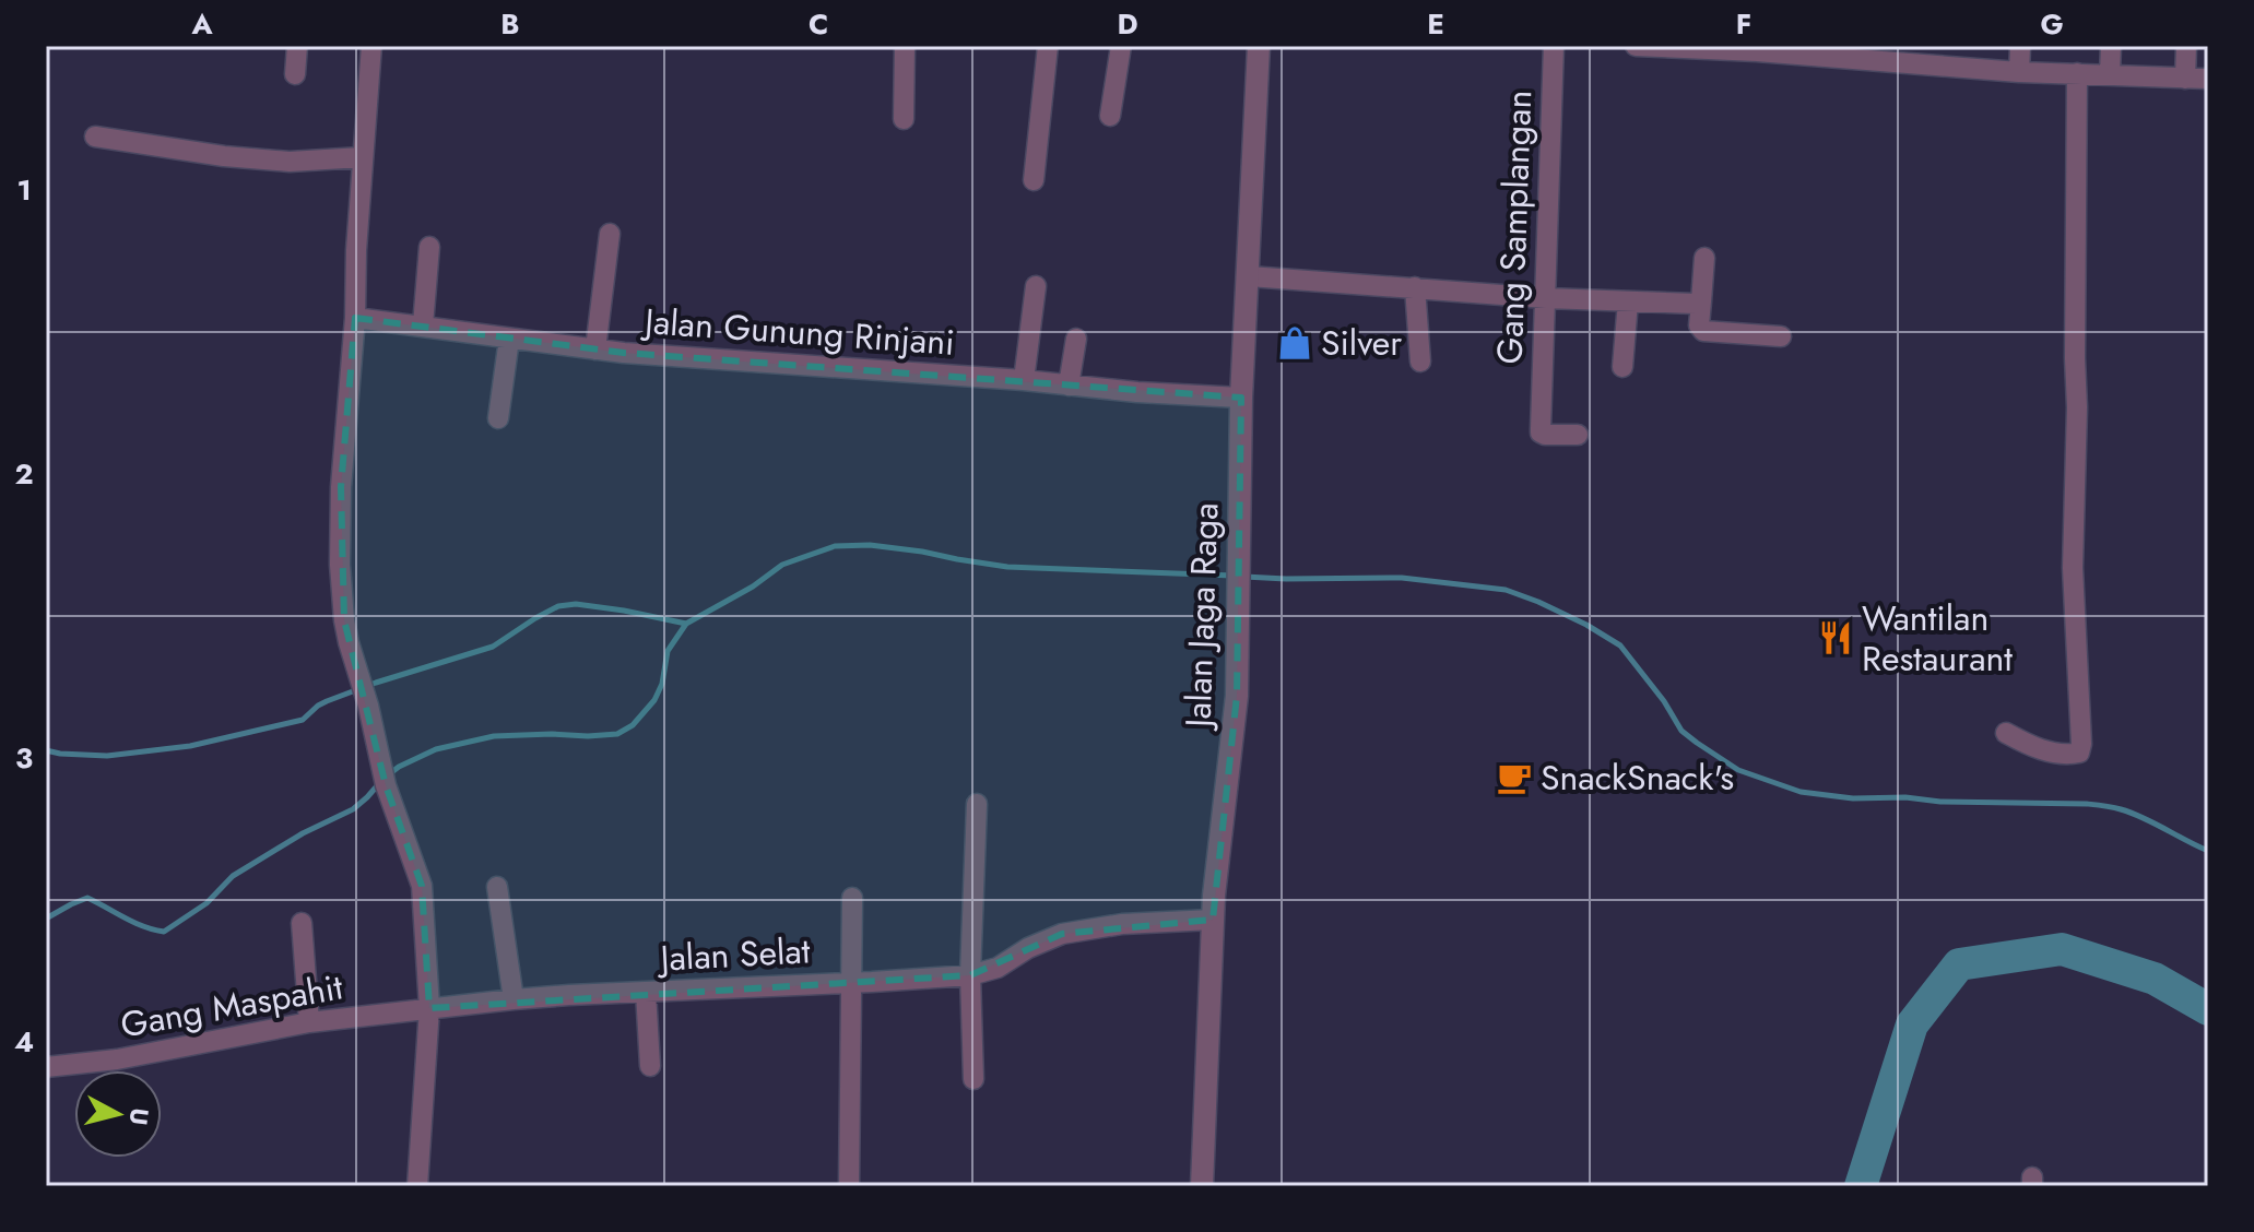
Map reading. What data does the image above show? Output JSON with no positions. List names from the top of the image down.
{
  "streets": {
    "street": [
      "Gang Samplangan",
      "Jalan Gunung Rinjani",
      "Jalan Jaga Raga",
      "Jalan Selat",
      "Gang Maspahit"
    ]
  },
  "crossings": [
    ["Jalan Gunung Rinjani", "Jalan Jaga Raga"],
    ["Jalan Jaga Raga", "Jalan Selat"],
    ["Jalan Selat", "Gang Maspahit"]
  ],
  "places": {
    "shop": ["Silver"],
    "restaurant": ["Wantilan Restaurant"],
    "cafe": ["SnackSnack's"]
  },
  "north": "right",
  "grid": {
    "columns": [
      "A",
      "B",
      "C",
      "D",
      "E",
      "F",
      "G"
    ],
    "rows": [
      "1",
      "2",
      "3",
      "4"
    ]
  }
}
